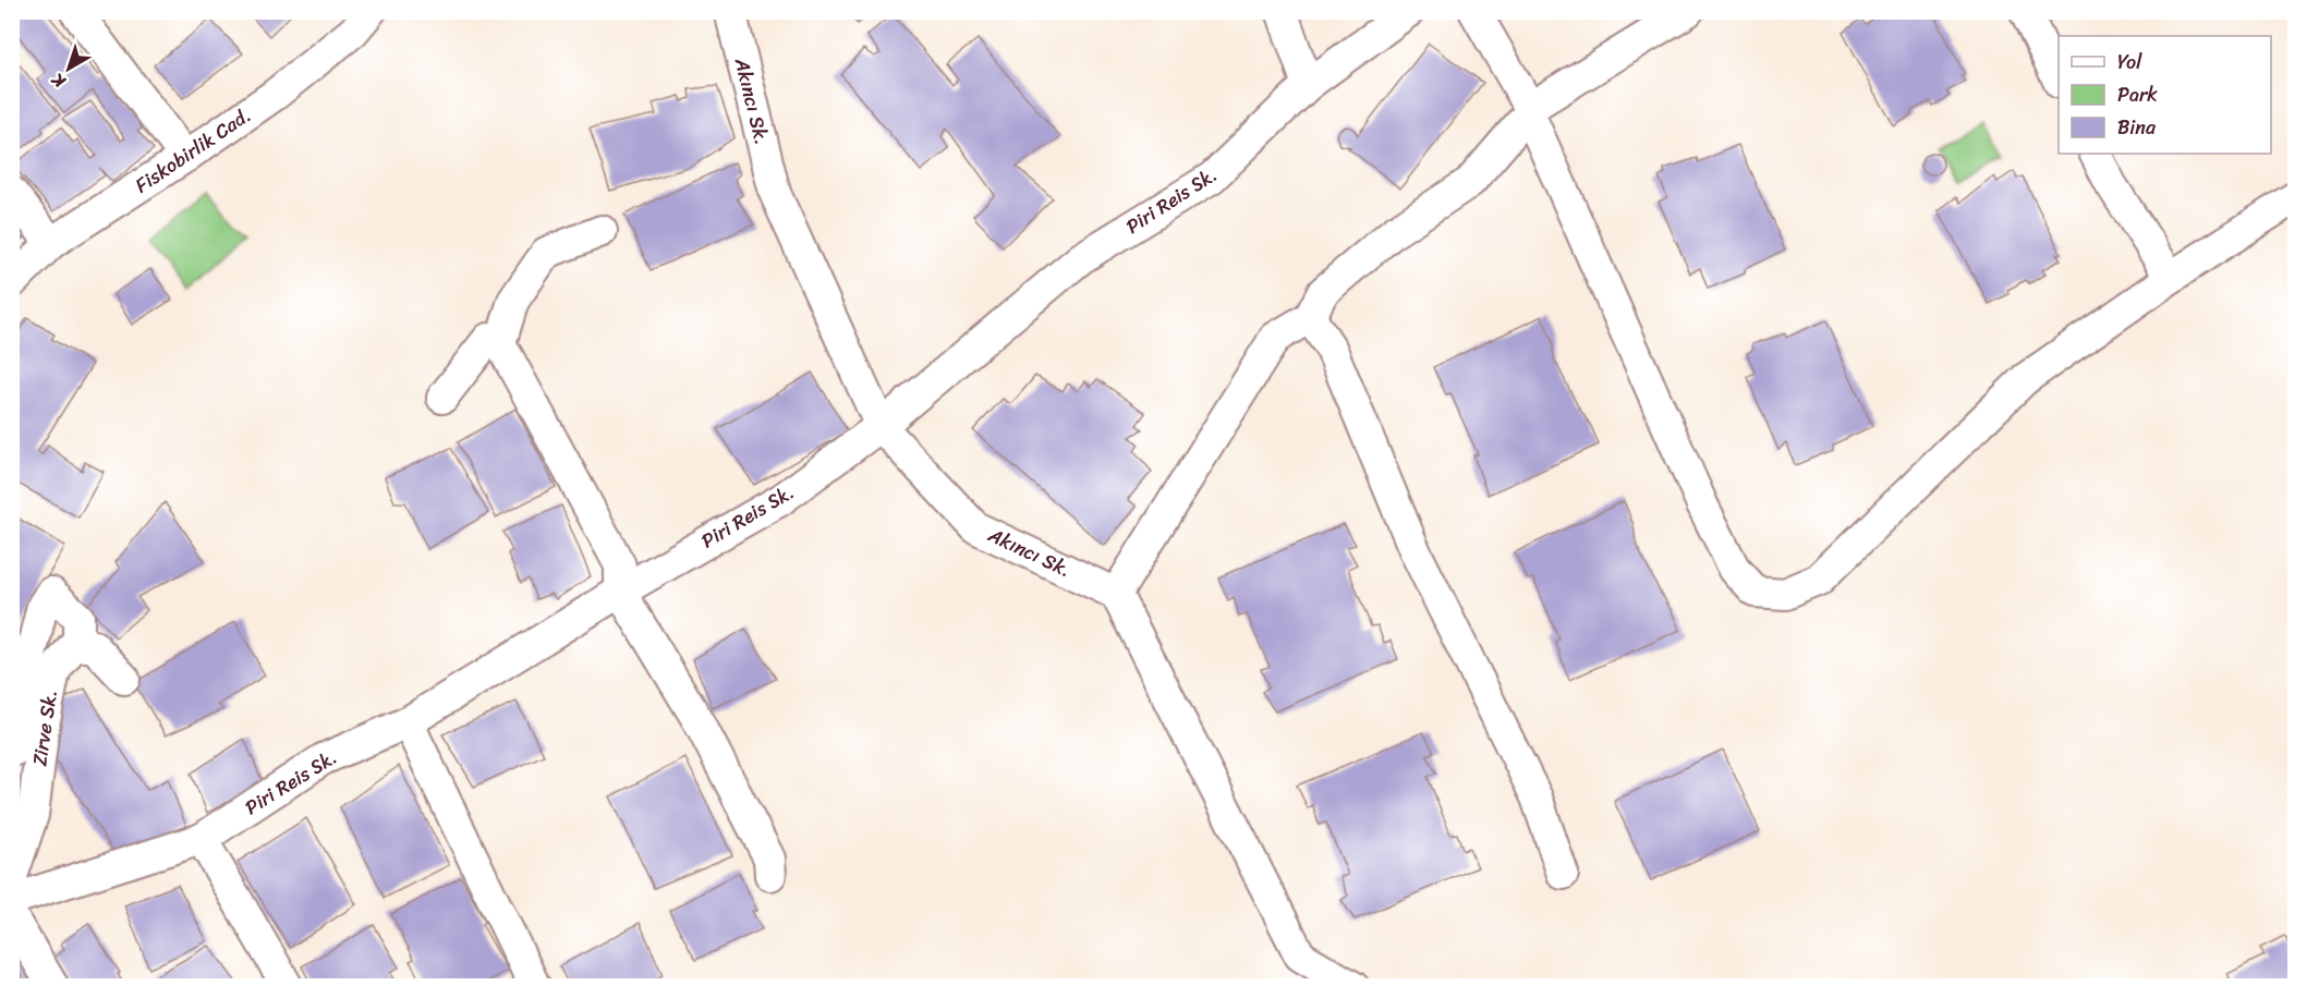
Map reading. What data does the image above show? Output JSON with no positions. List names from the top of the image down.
{
  "streets": {
    "street": [
      "Akıncı Sk.",
      "Fiskobirlik Cad.",
      "Piri Reis Sk.",
      "Zirve Sk."
    ]
  },
  "crossings": [
    ["Akıncı Sk.", "Piri Reis Sk."]
  ],
  "legend": ["Yol", "Park", "Bina"],
  "north": "bottom left"
}
